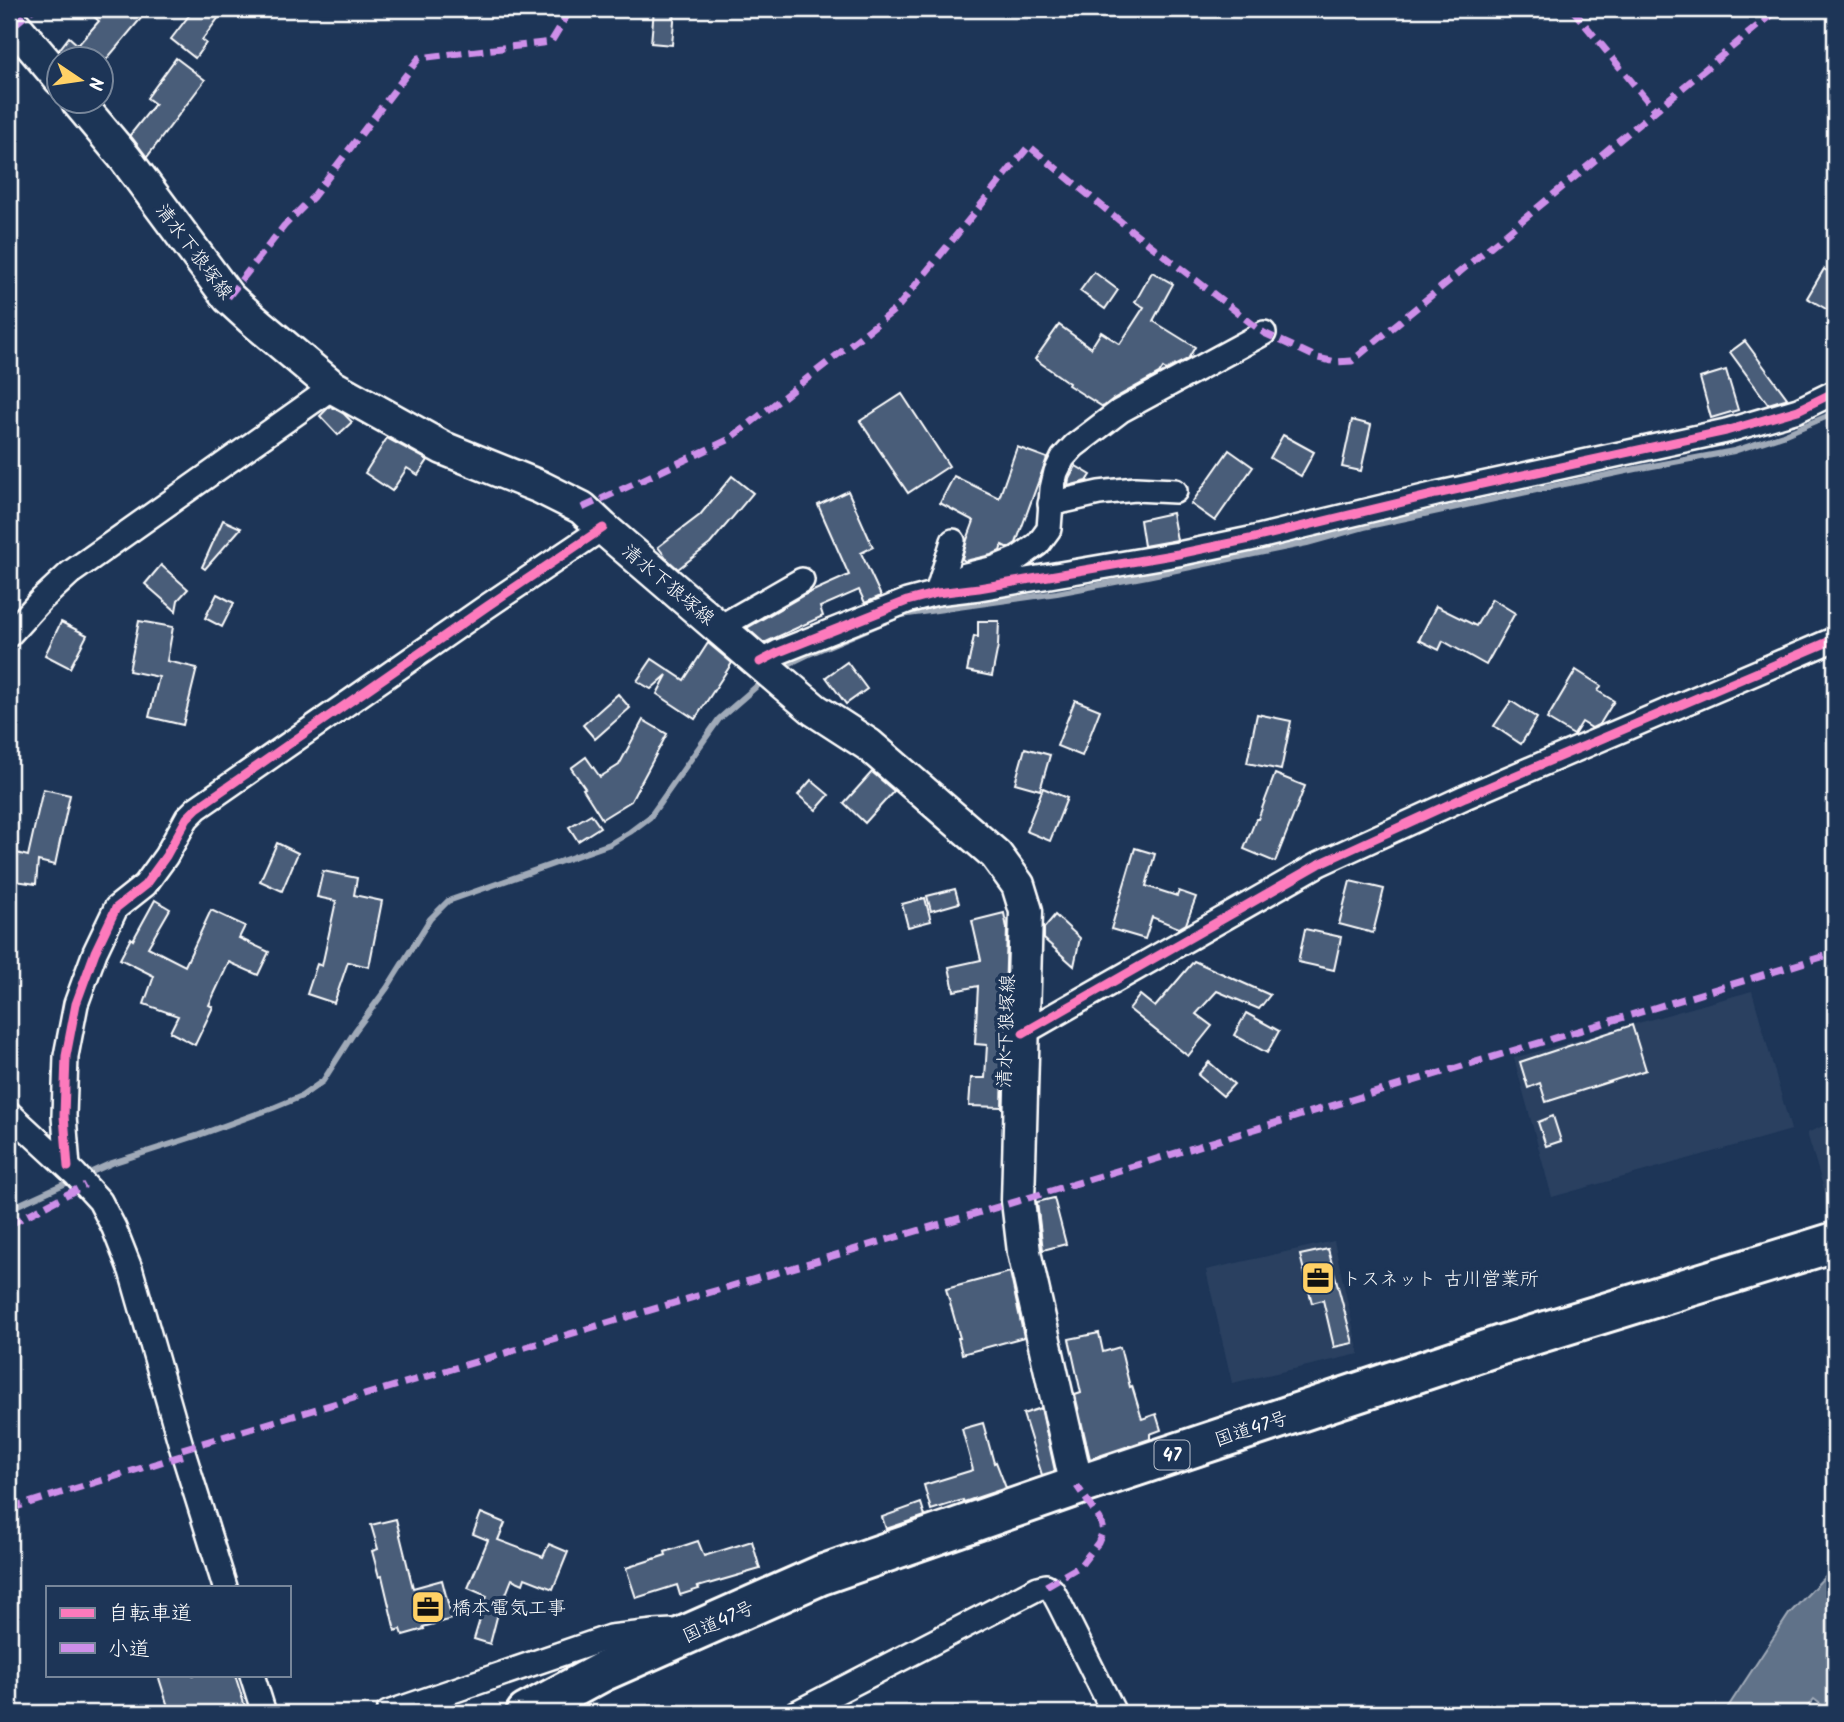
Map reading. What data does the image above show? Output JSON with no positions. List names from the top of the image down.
{
  "streets": {
    "highway": ["国道47号", "47"],
    "main road": ["清水下狼塚線"]
  },
  "crossings": [
    ["清水下狼塚線", "国道47号"]
  ],
  "places": {
    "office": ["トスネット 古川営業所", "橋本電気工事"]
  },
  "legend": ["自転車道", "小道"],
  "north": "right"
}
